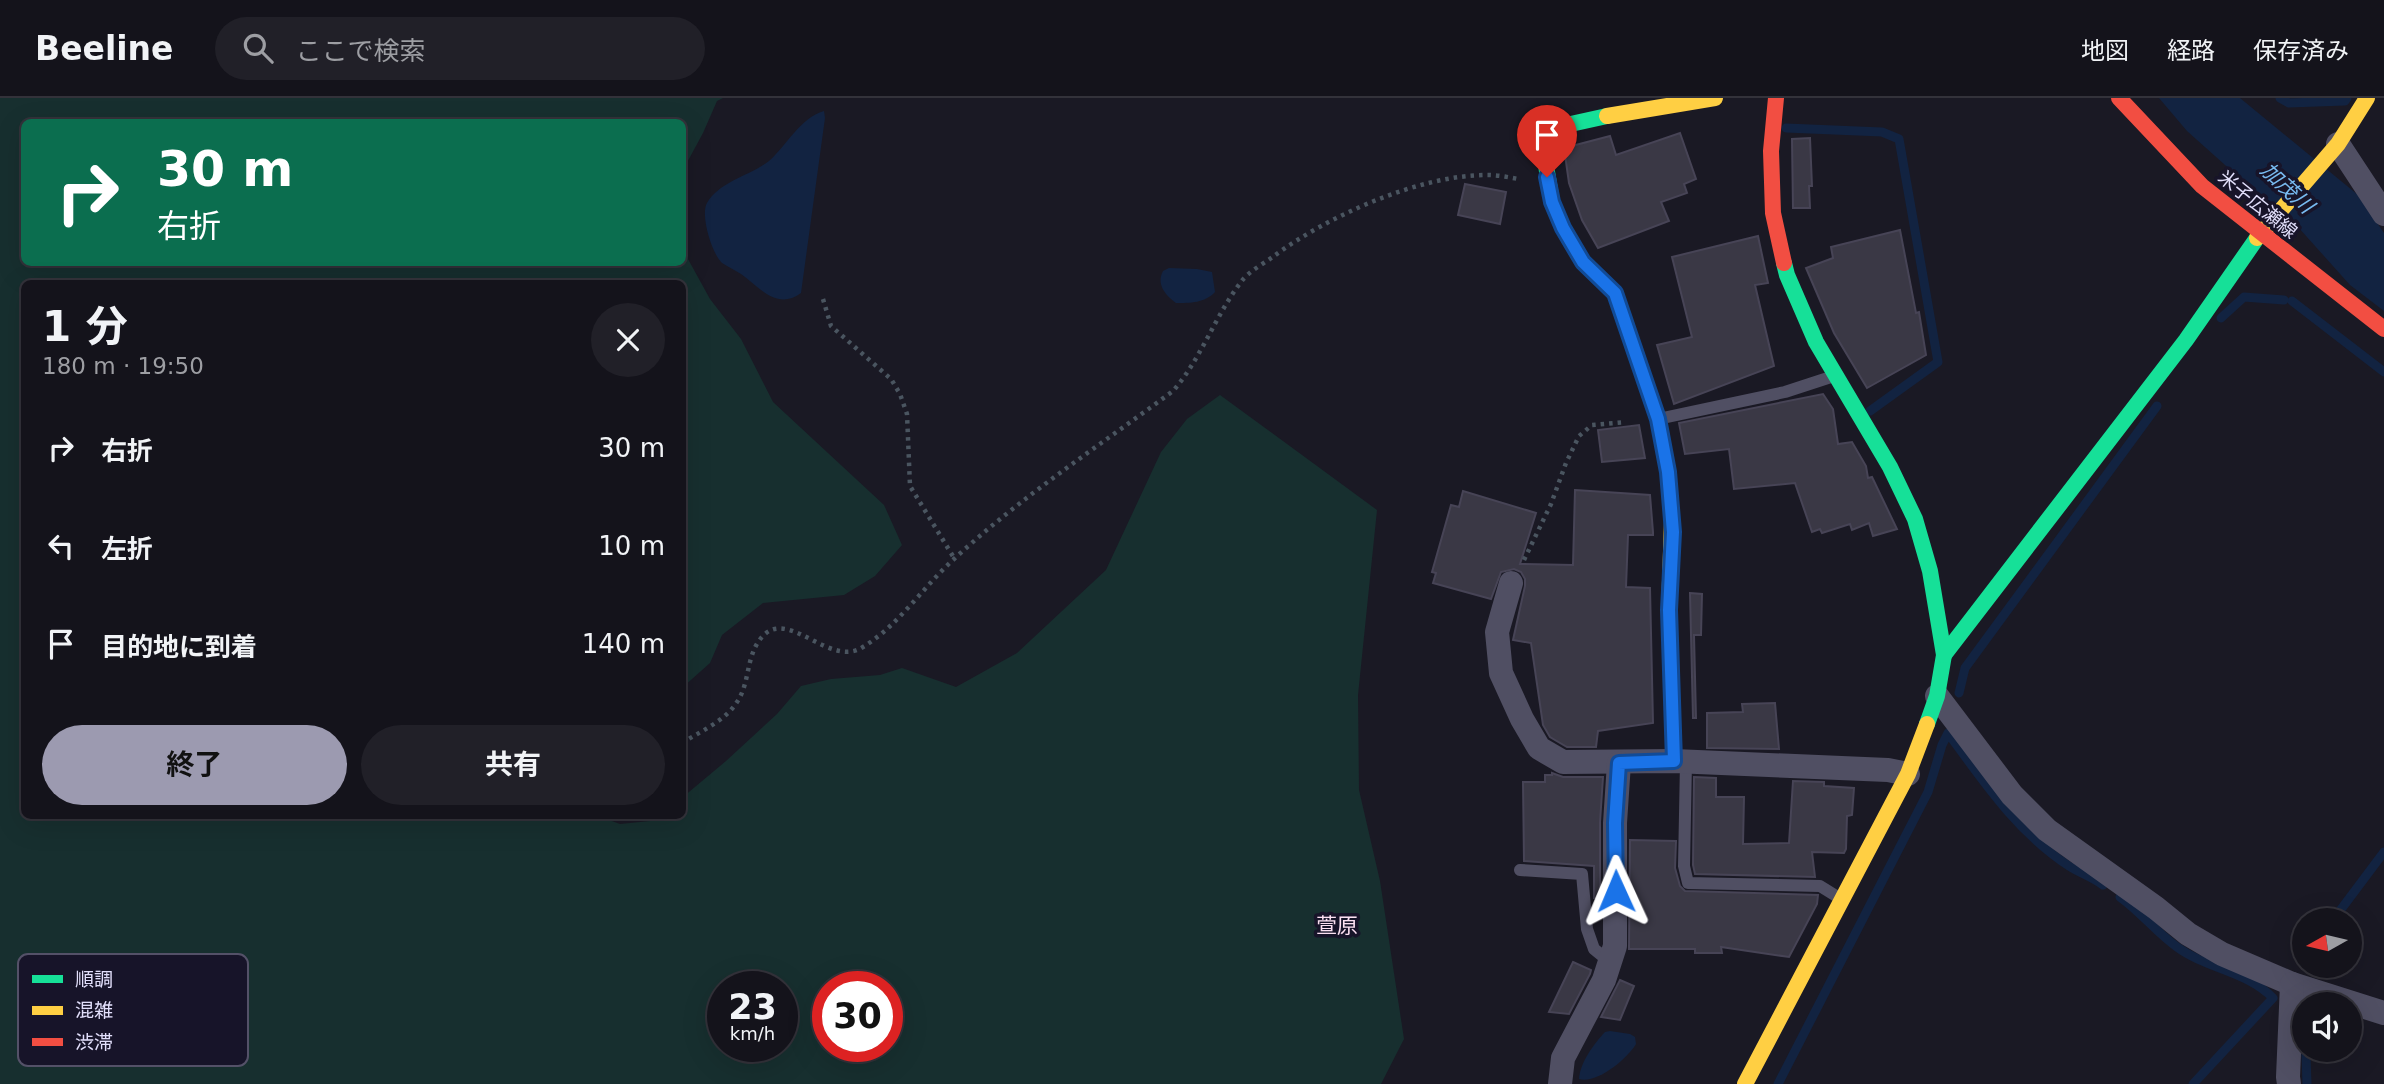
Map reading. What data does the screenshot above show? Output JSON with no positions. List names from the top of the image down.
{
  "streets": {
    "street": ["米子広瀬線"]
  },
  "districts": ["萱原"],
  "water": ["加茂川"],
  "legend": ["順調", "混雑", "渋滞"],
  "north": "left",
  "page": {
    "header": "Beeline",
    "search": "ここで検索",
    "nav": ["地図", "経路", "保存済み"],
    "turn": ["30 m", "右折"],
    "heading": ["1 分", "180 m · 19:50"],
    "list": [
      {
        "name": "右折",
        "value": "30 m"
      },
      {
        "name": "左折",
        "value": "10 m"
      },
      {
        "name": "目的地に到着",
        "value": "140 m"
      }
    ],
    "buttons": ["終了", "共有"],
    "speed": "23 km/h",
    "limit": "30"
  }
}
